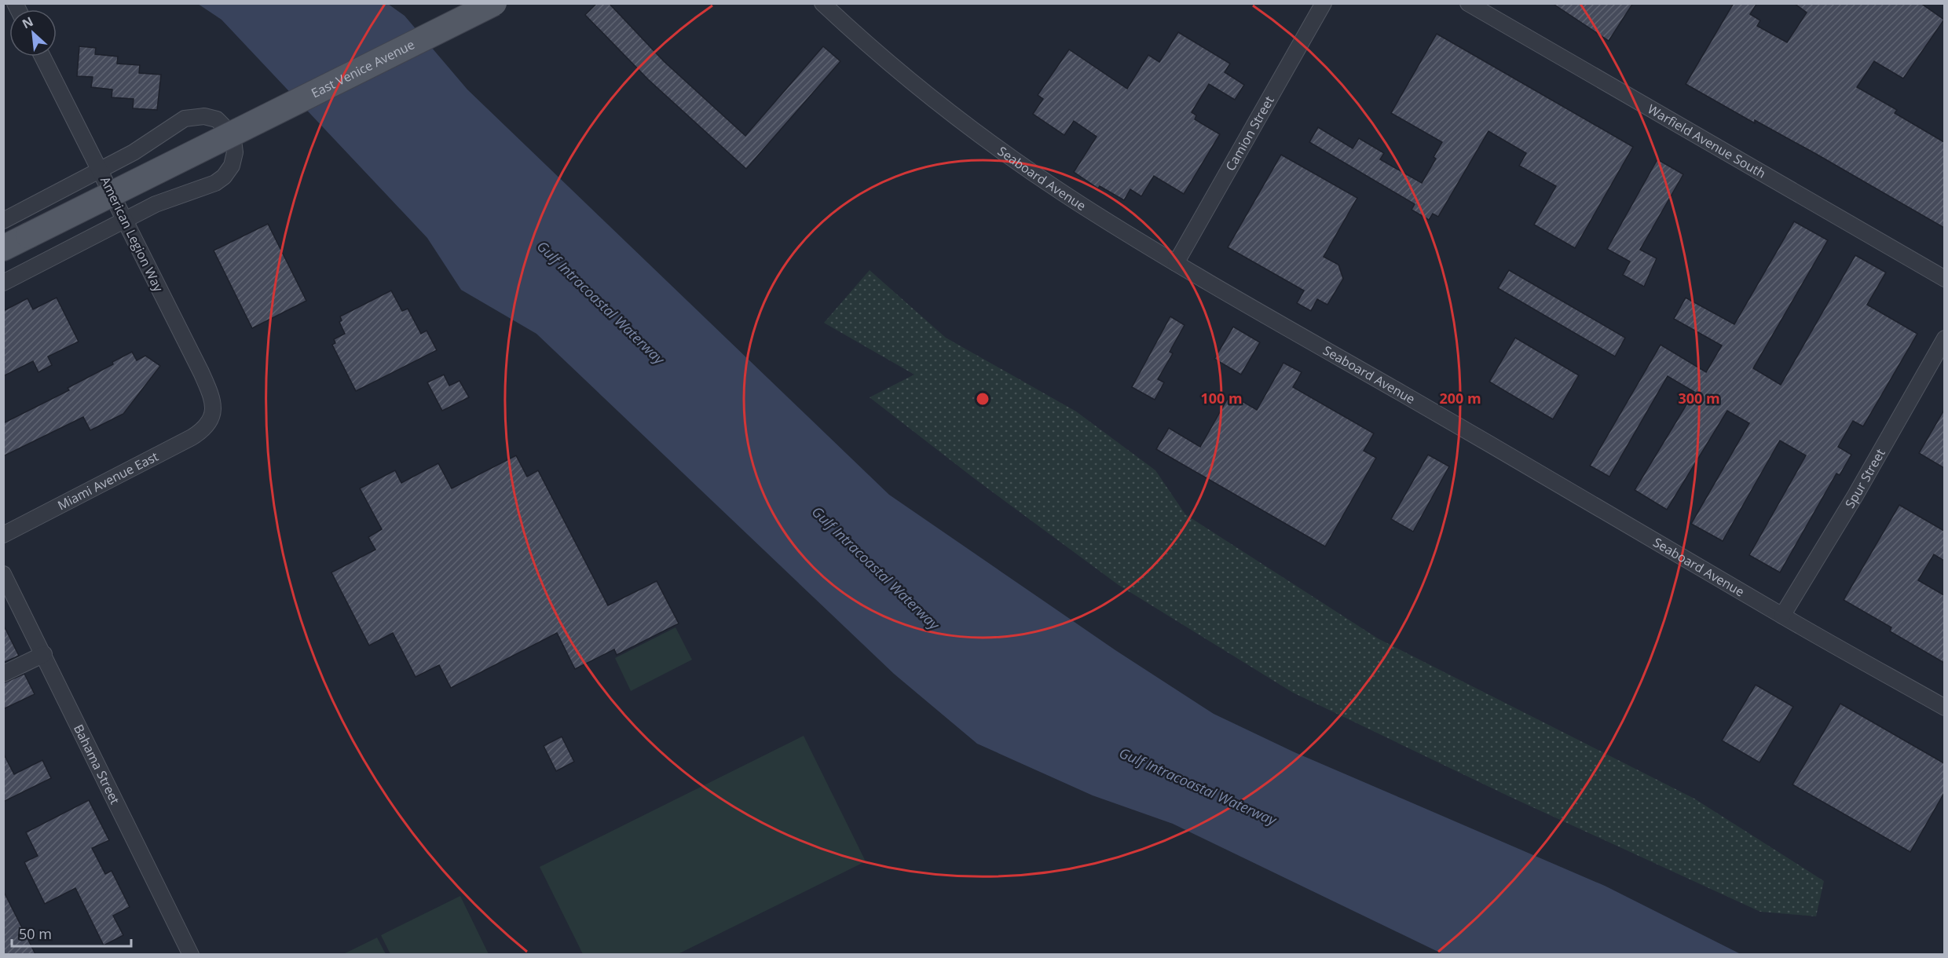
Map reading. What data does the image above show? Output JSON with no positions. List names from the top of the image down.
{
  "streets": {
    "main road": ["East Venice Avenue"],
    "street": [
      "Camion Street",
      "Warfield Avenue South",
      "Seaboard Avenue",
      "American Legion Way",
      "Spur Street",
      "Miami Avenue East",
      "Bahama Street"
    ]
  },
  "crossings": [
    ["Camion Street", "Seaboard Avenue"],
    ["Seaboard Avenue", "Spur Street"],
    ["American Legion Way", "Miami Avenue East"]
  ],
  "water": ["Gulf Intracoastal Waterway"],
  "scale_bar": "50 m",
  "north": "top left",
  "rings": ["100 m", "200 m", "300 m"]
}
